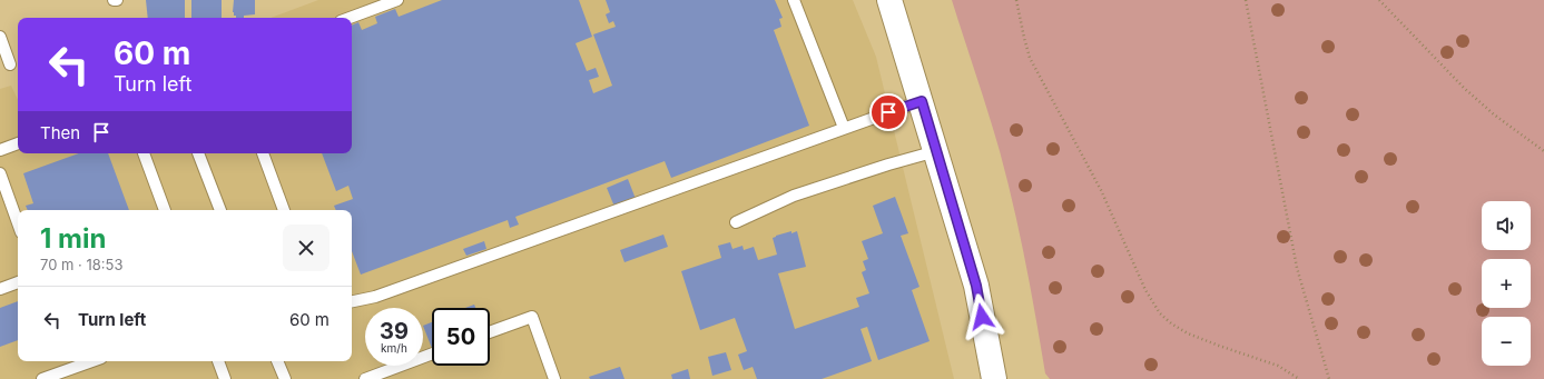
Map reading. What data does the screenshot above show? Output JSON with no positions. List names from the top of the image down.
{
  "page": {
    "turn": ["60 m", "Turn left"],
    "then": "Then",
    "map_buttons": ["+", "−"],
    "heading": ["1 min", "70 m · 18:53"],
    "list": [
      {
        "name": "Turn left",
        "value": "60 m"
      }
    ],
    "speed": "39 km/h",
    "limit": "50"
  }
}
